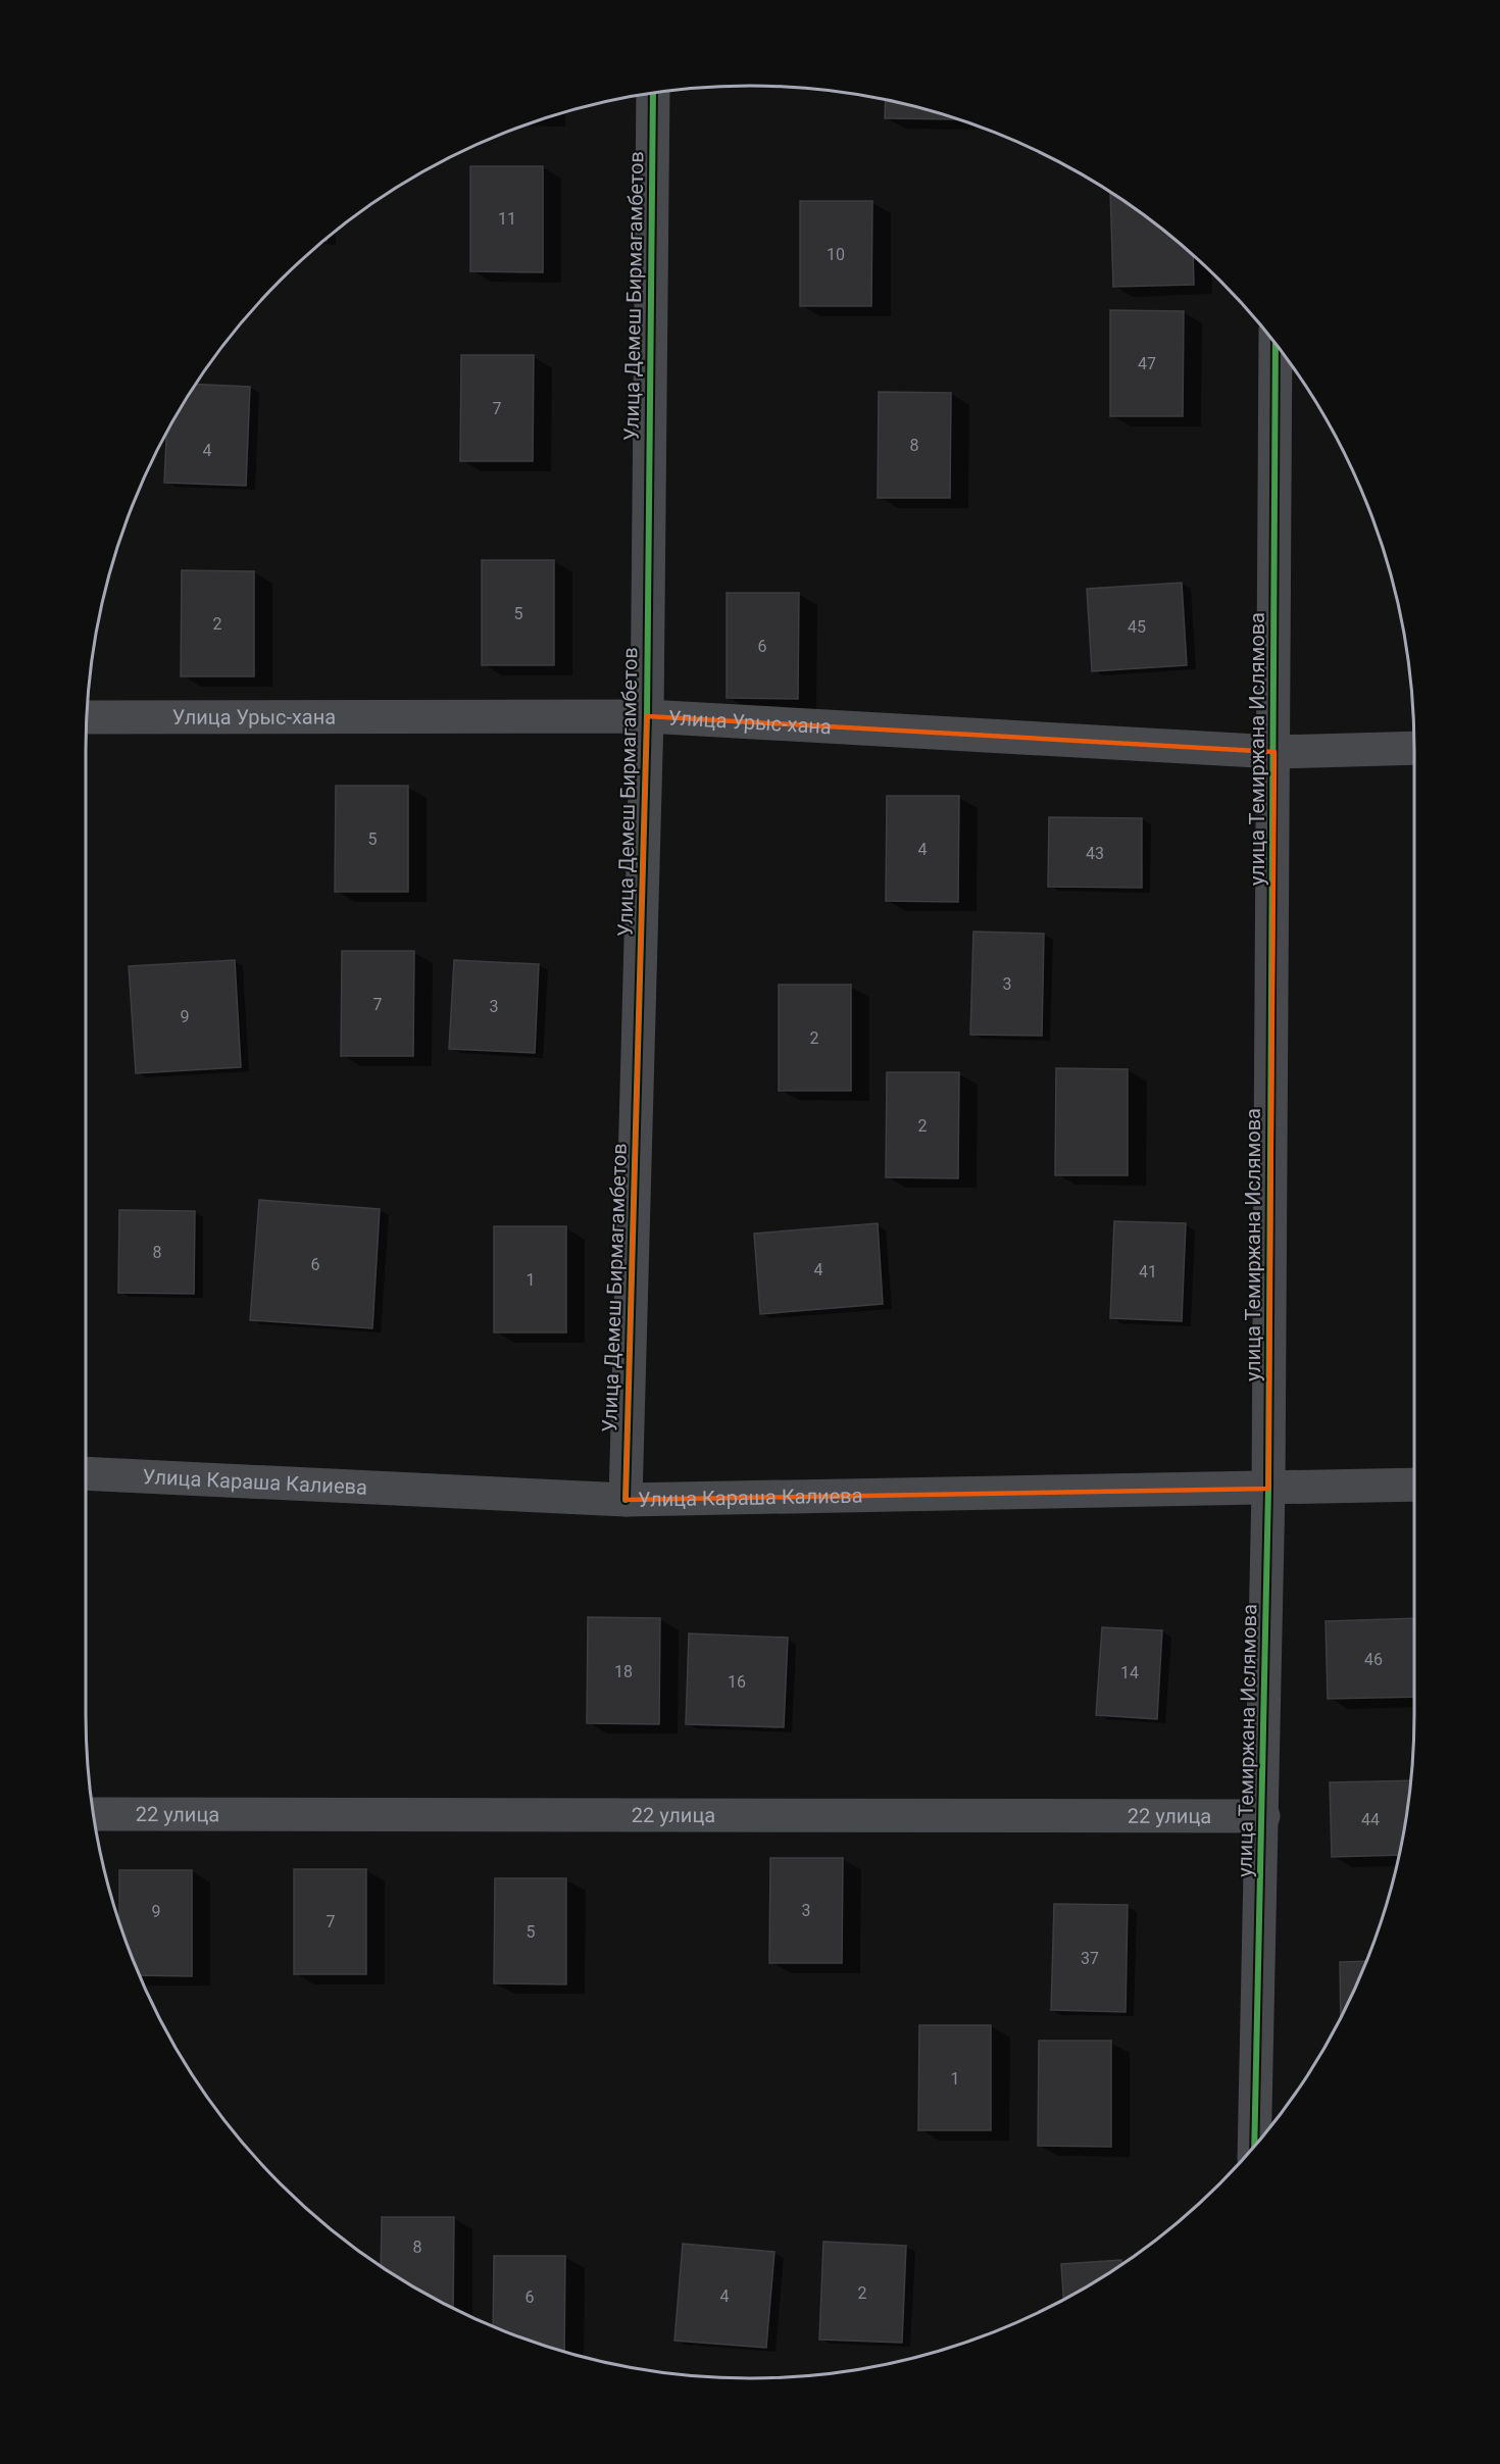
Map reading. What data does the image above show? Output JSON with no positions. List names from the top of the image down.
{
  "streets": {
    "street": [
      "Улица Демеш Бирмагамбетов",
      "Улица Урыс-хана",
      "улица Темиржана Ислямова",
      "Улица Караша Калиева",
      "22 улица"
    ]
  },
  "crossings": [
    ["Улица Демеш Бирмагамбетов", "Улица Урыс-хана"],
    ["Улица Демеш Бирмагамбетов", "Улица Караша Калиева"],
    ["Улица Урыс-хана", "улица Темиржана Ислямова"],
    ["улица Темиржана Ислямова", "Улица Караша Калиева"],
    ["улица Темиржана Ислямова", "22 улица"]
  ],
  "house_numbers": [
    "11",
    "10",
    "47",
    "7",
    "8",
    "4",
    "5",
    "2",
    "45",
    "6",
    "5",
    "4",
    "43",
    "3",
    "7",
    "3",
    "9",
    "2",
    "2",
    "8",
    "6",
    "4",
    "41",
    "1",
    "46",
    "18",
    "14",
    "16",
    "44",
    "3",
    "9",
    "7",
    "5",
    "37",
    "1",
    "8",
    "2",
    "4",
    "6"
  ]
}
